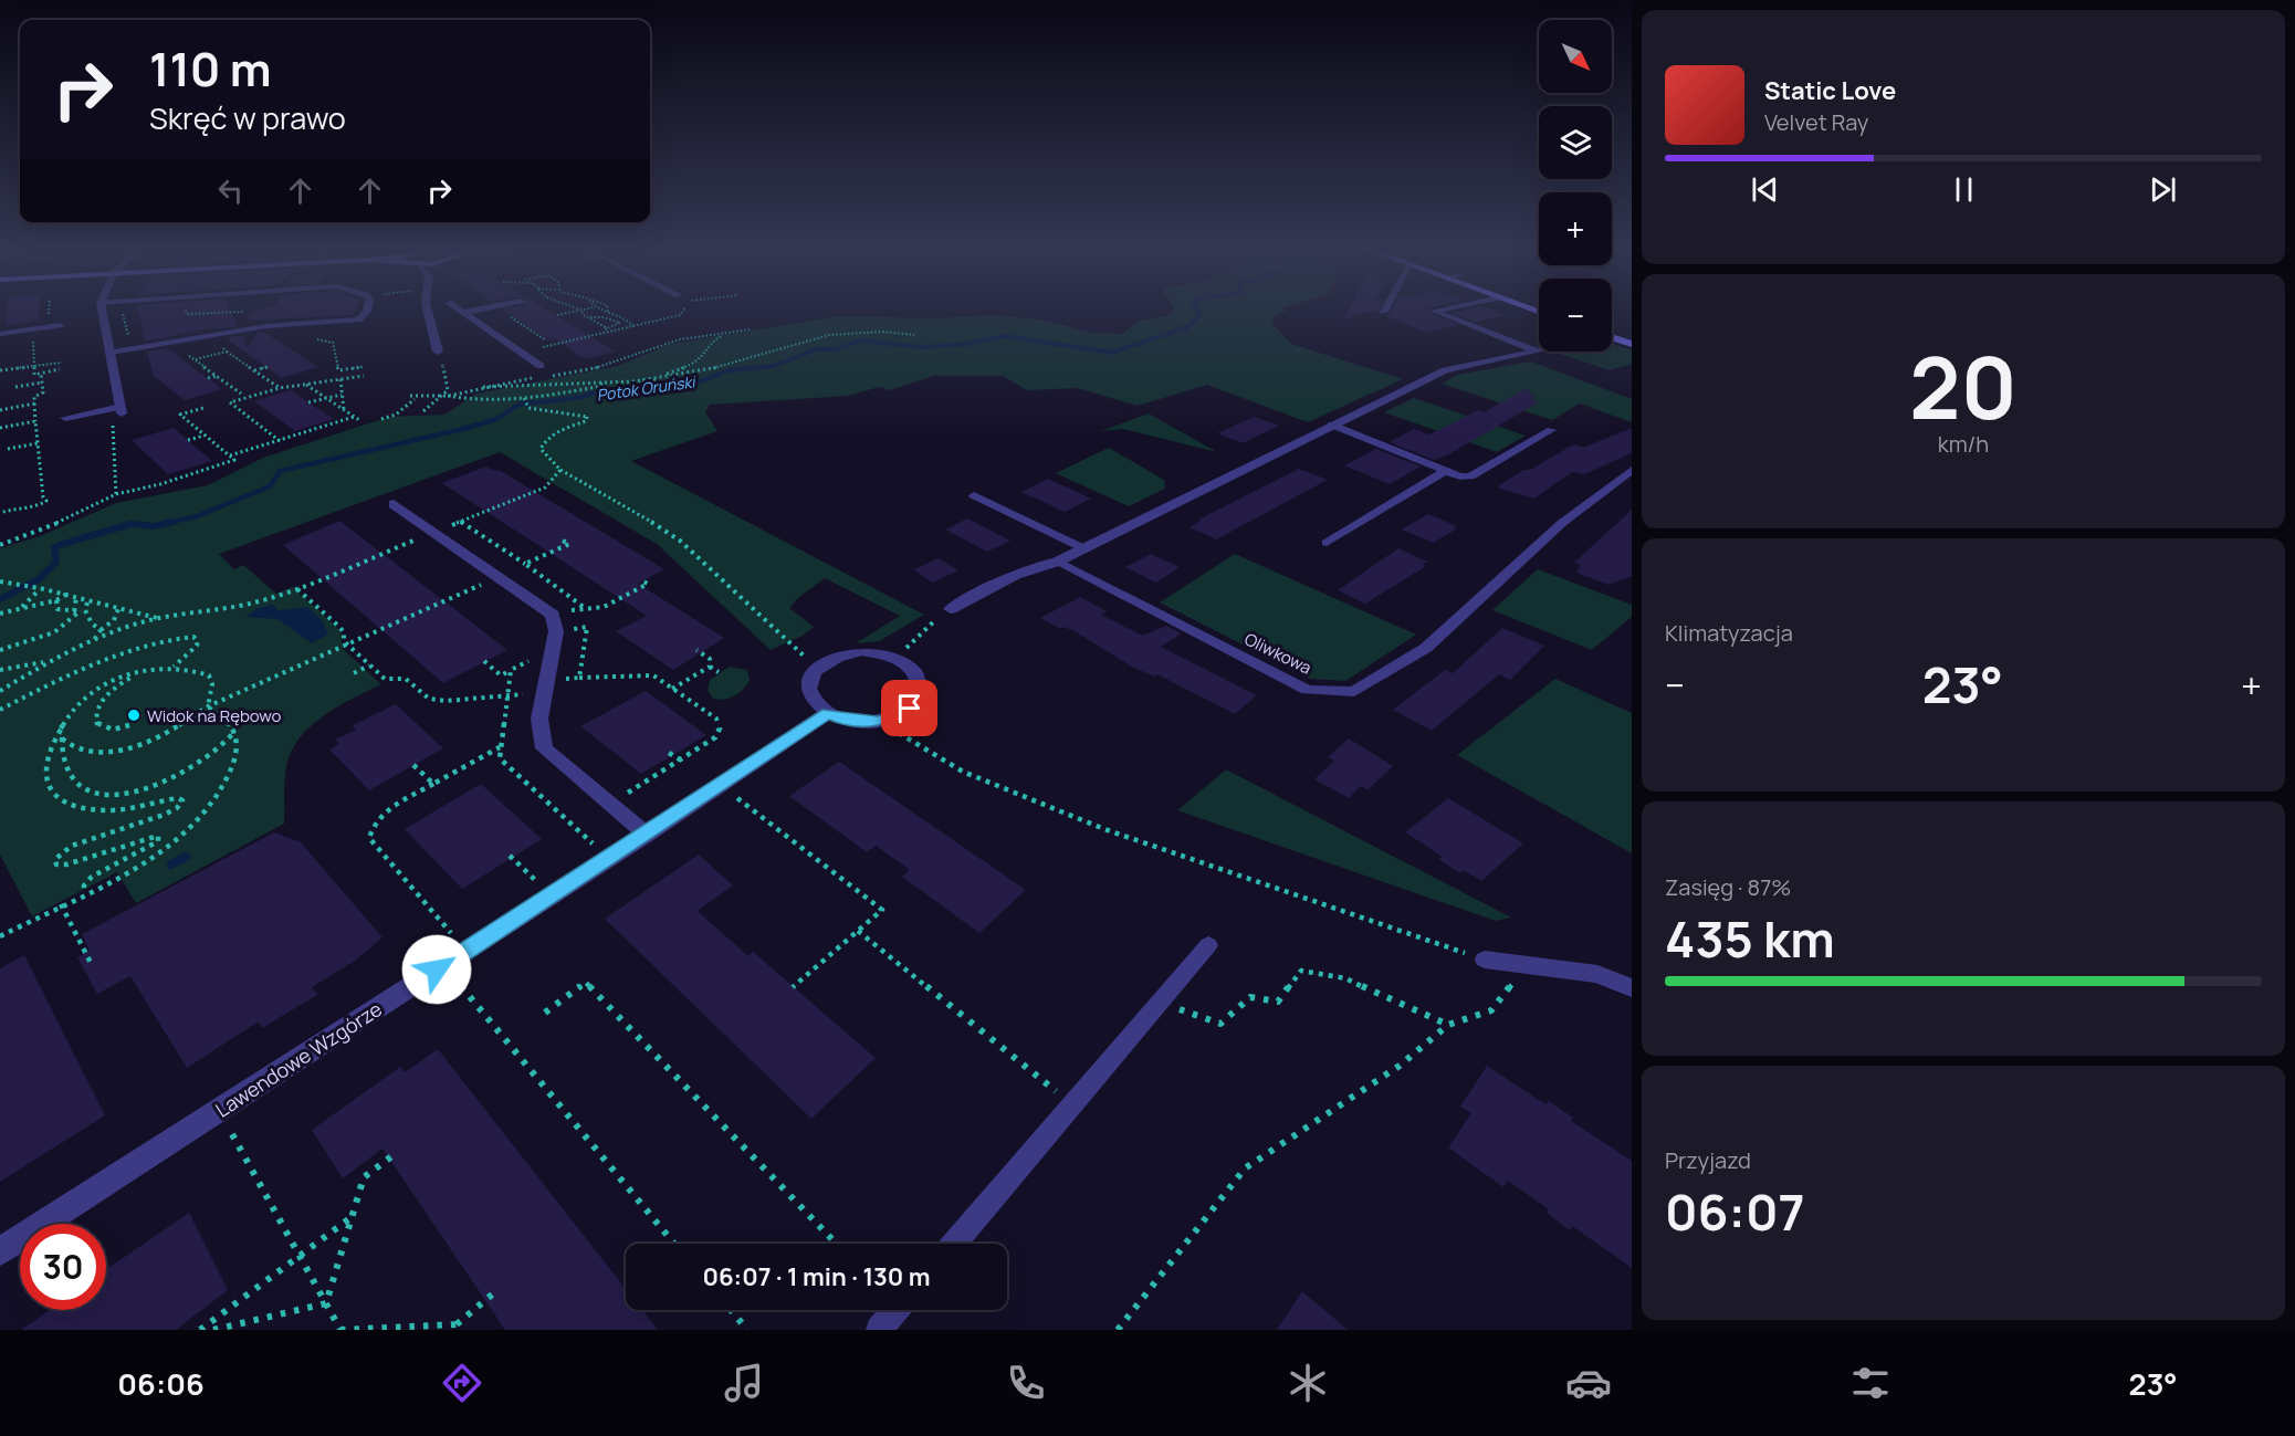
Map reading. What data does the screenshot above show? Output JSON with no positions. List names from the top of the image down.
{
  "streets": {
    "street": ["Lawendowe Wzgórze"],
    "lane": ["Oliwkowa"]
  },
  "water": ["Potok Oruński"],
  "places": ["Widok na Rębowo"],
  "north": "bottom right",
  "page": {
    "map_buttons": ["+", "−"],
    "turn": ["110 m", "Skręć w prawo"],
    "song": ["Static Love", "Velvet Ray"],
    "tile": [
      ["20", "km/h"],
      "Klimatyzacja",
      ["Zasięg · 87%", "435 km"],
      ["Przyjazd", "06:07"]
    ],
    "heat": ["−", "23°", "+"],
    "limit": "30",
    "trip": "06:07 · 1 min · 130 m",
    "tabs": ["06:06", "23°"]
  }
}
